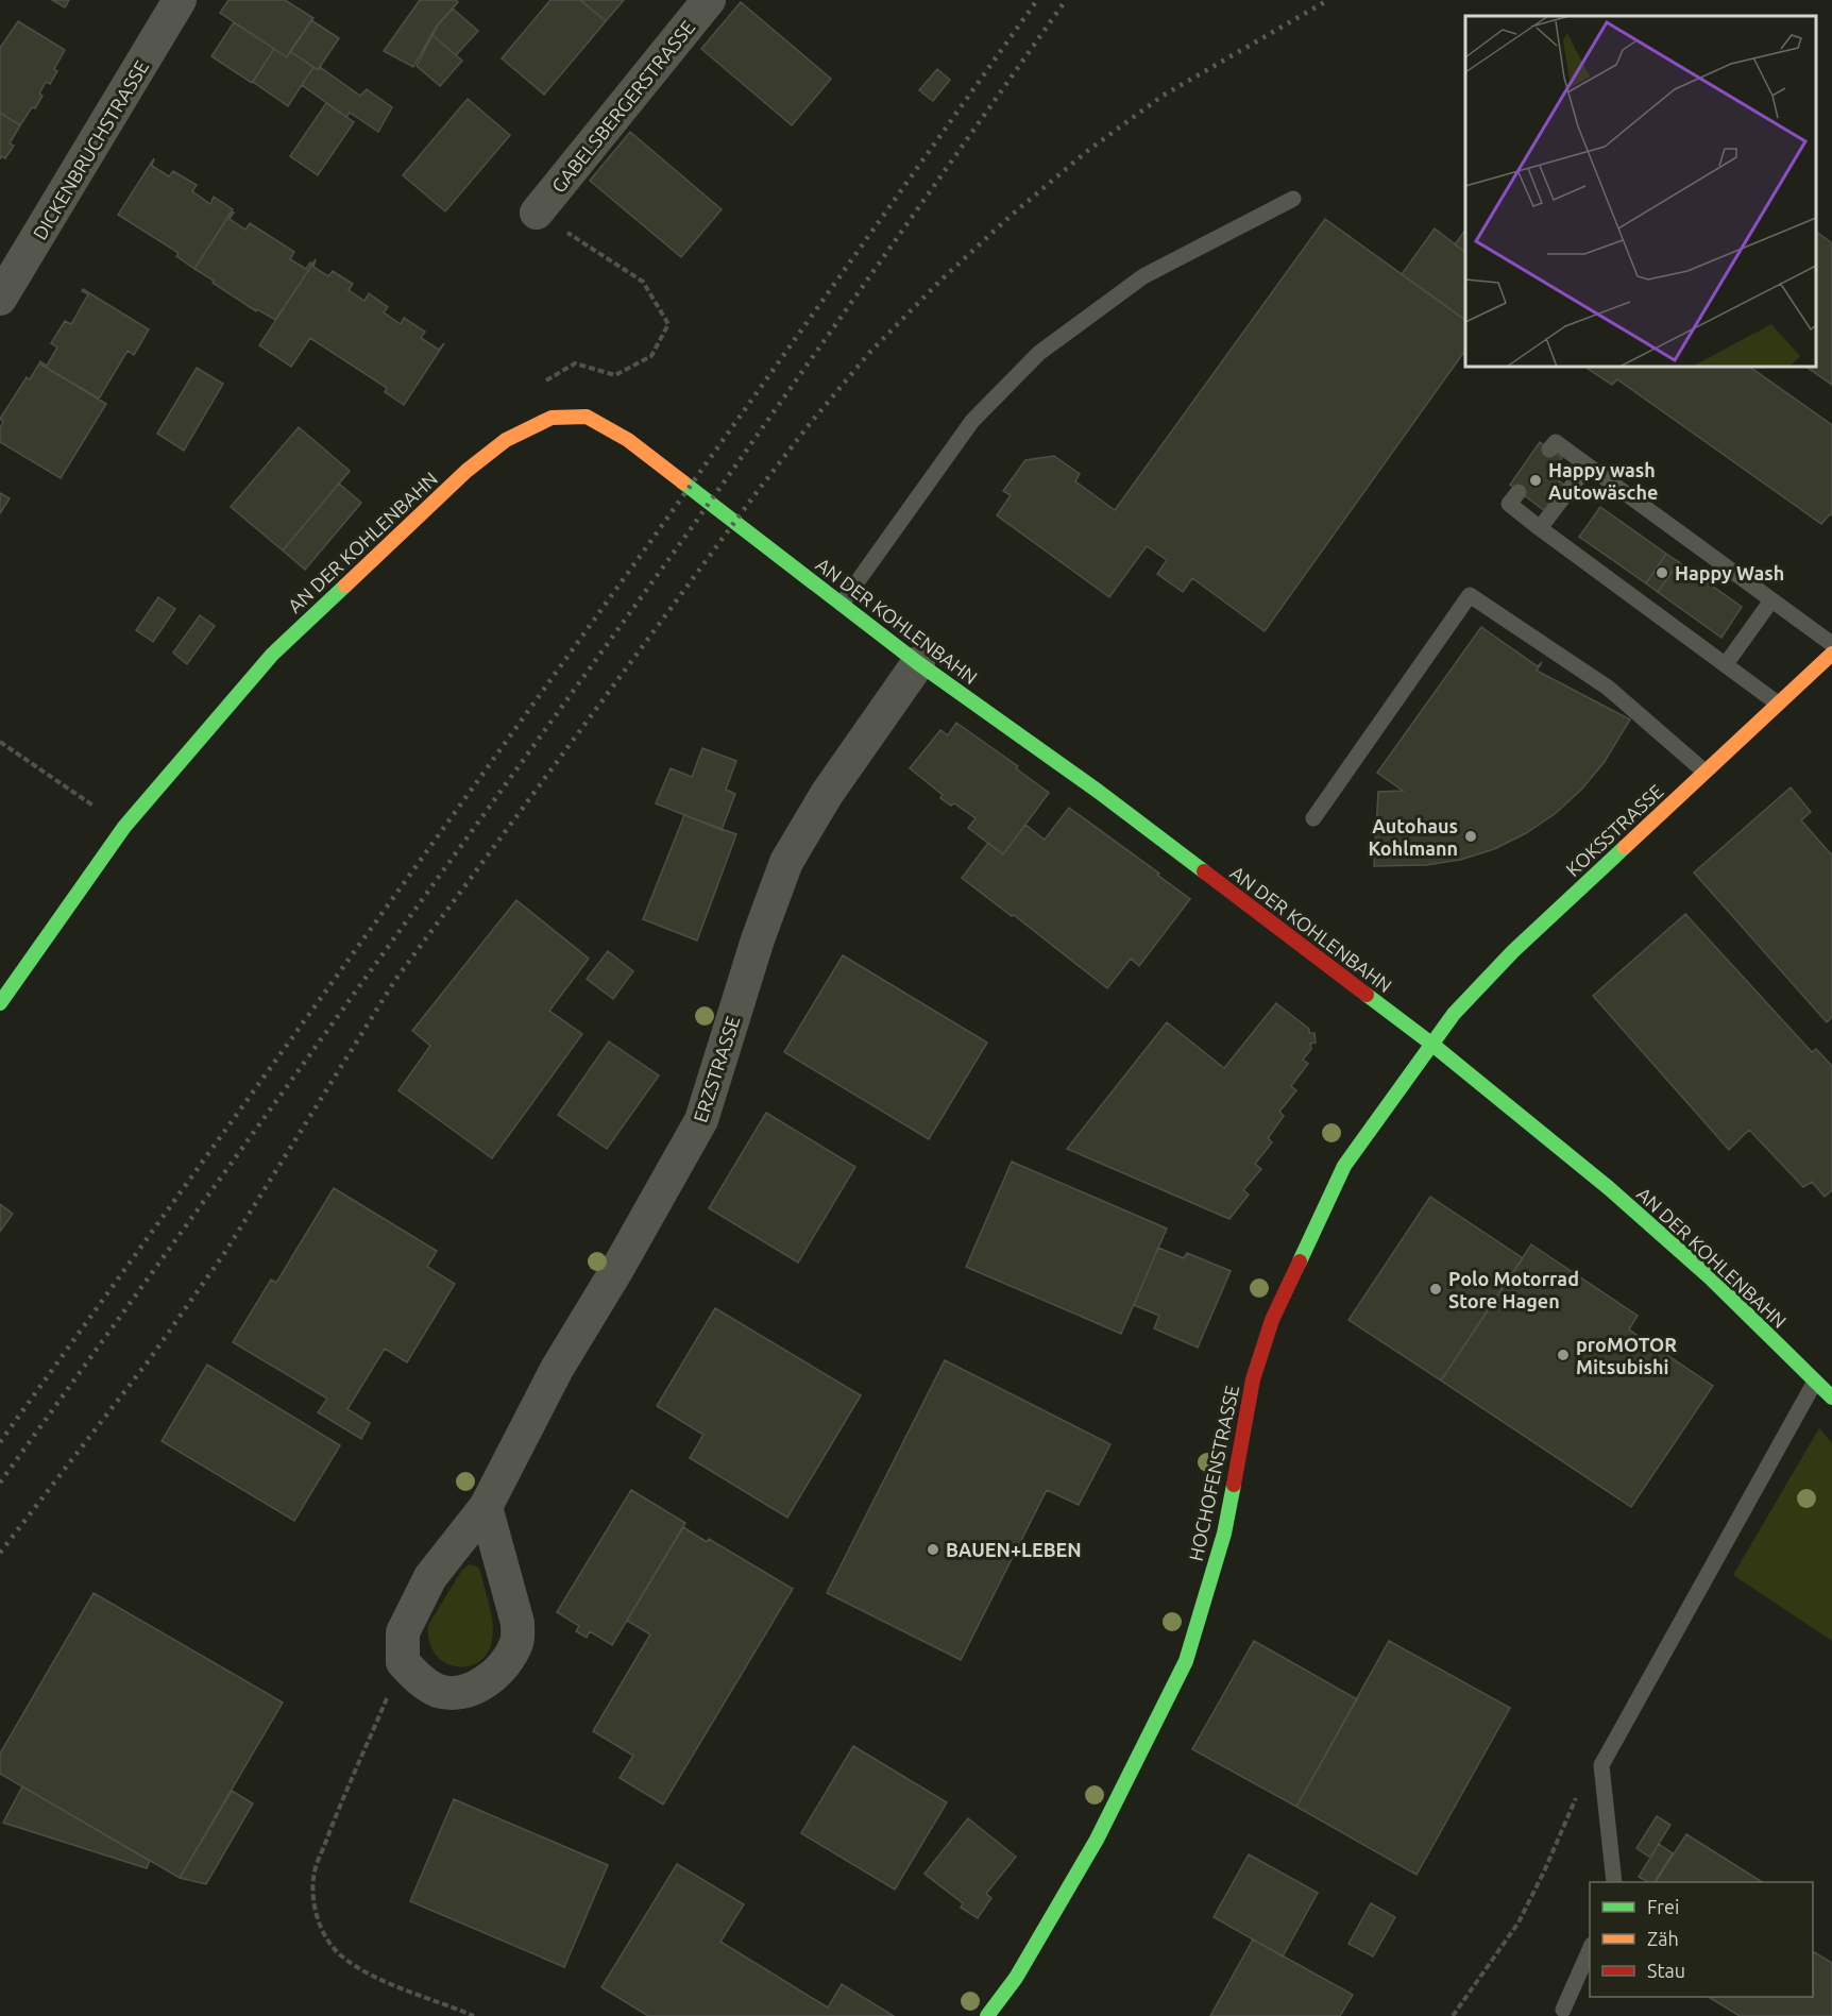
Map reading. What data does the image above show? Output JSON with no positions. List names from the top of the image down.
{
  "streets": {
    "street": [
      "GABELSBERGERSTRASSE",
      "DICKENBRUCHSTRASSE",
      "AN DER KOHLENBAHN",
      "KOKSSTRASSE",
      "ERZSTRASSE",
      "HOCHOFENSTRASSE"
    ]
  },
  "crossings": [
    ["AN DER KOHLENBAHN", "KOKSSTRASSE"],
    ["AN DER KOHLENBAHN", "ERZSTRASSE"],
    ["AN DER KOHLENBAHN", "HOCHOFENSTRASSE"],
    ["KOKSSTRASSE", "HOCHOFENSTRASSE"]
  ],
  "places": [
    "Happy wash Autowäsche",
    "Happy Wash",
    "Autohaus Kohlmann",
    "Polo Motorrad Store Hagen",
    "proMOTOR Mitsubishi",
    "BAUEN+LEBEN"
  ],
  "legend": ["Frei", "Zäh", "Stau"]
}
